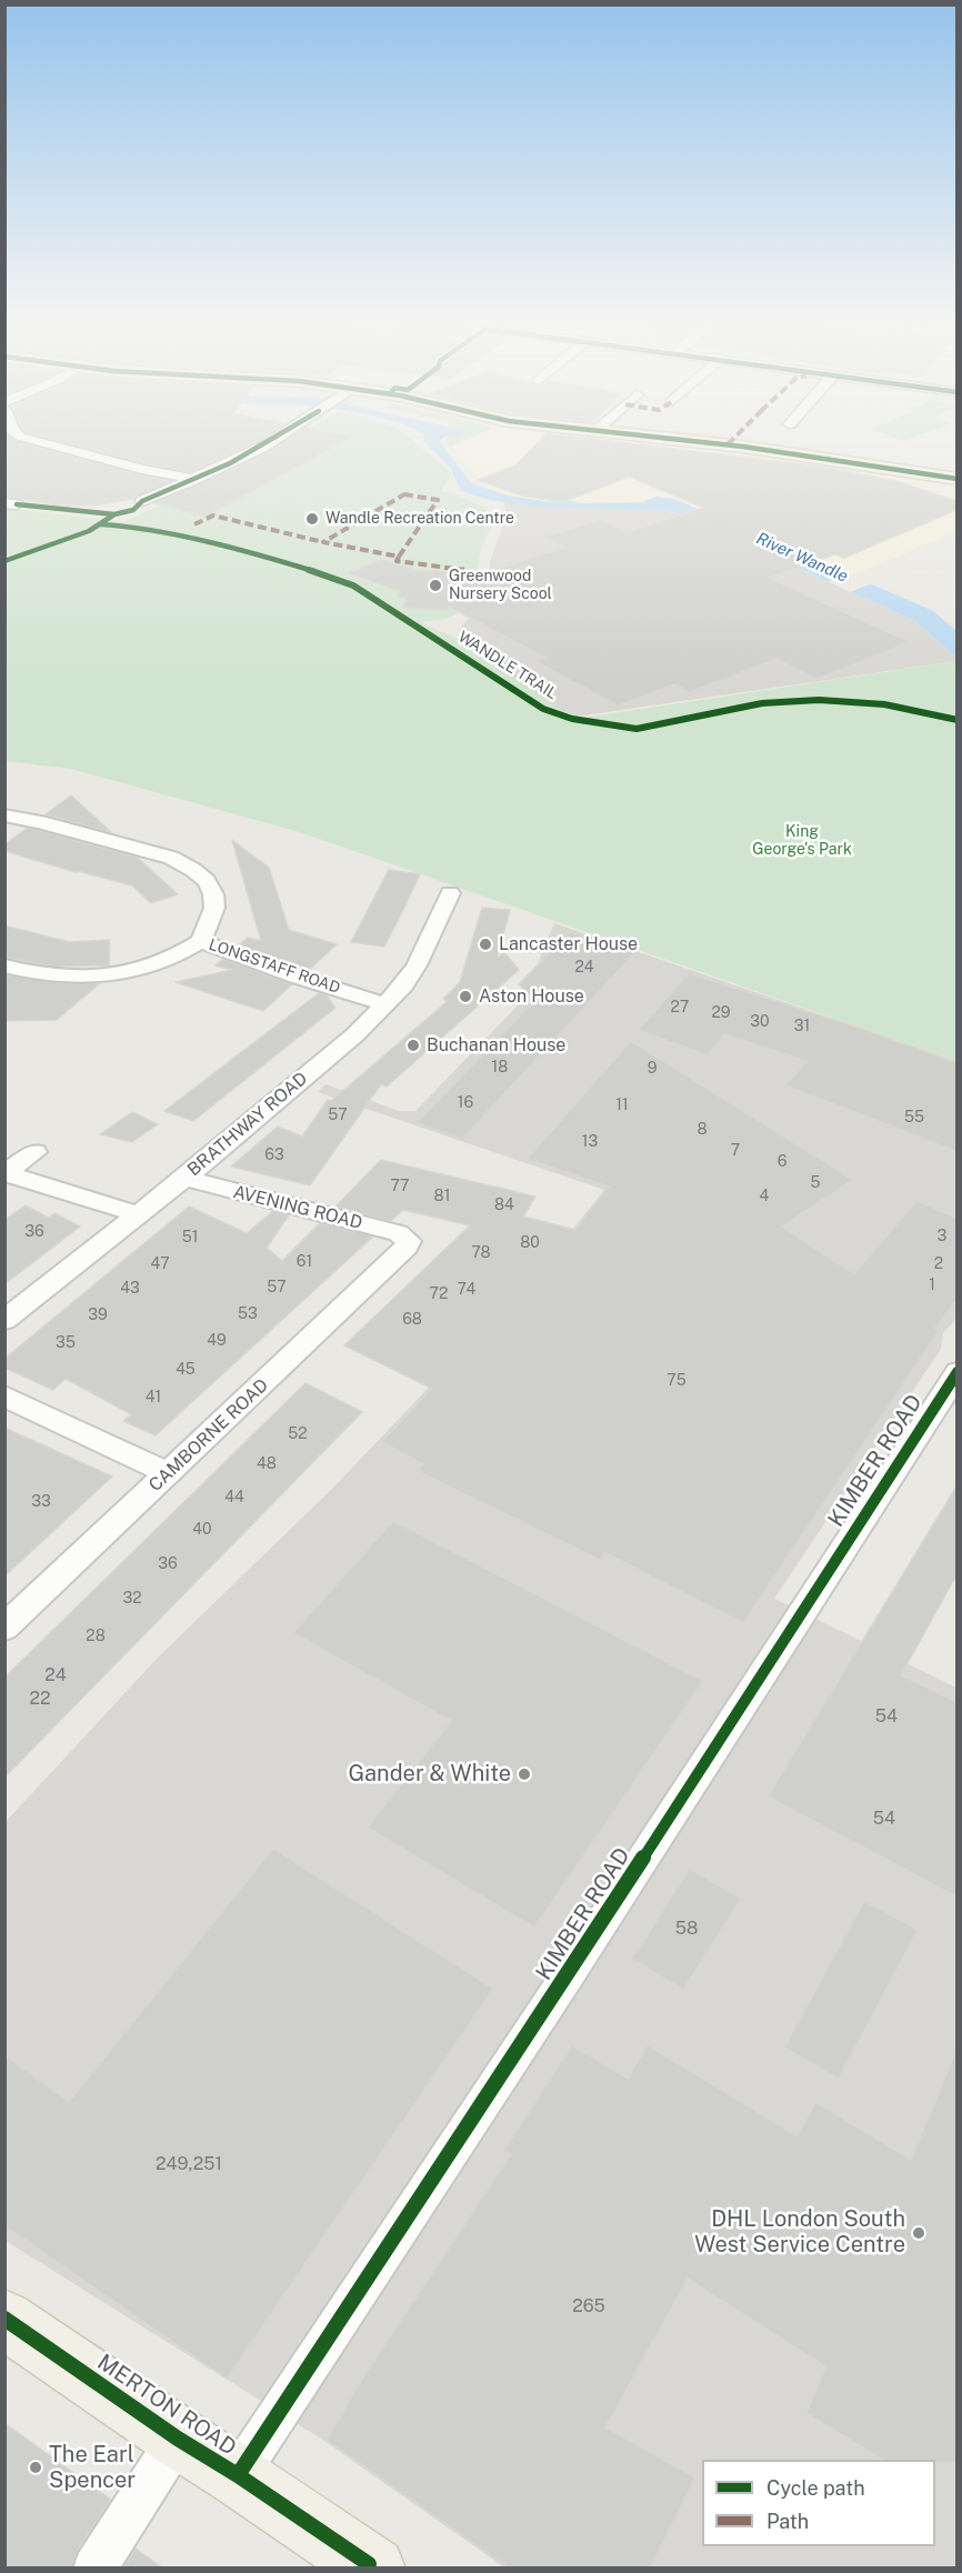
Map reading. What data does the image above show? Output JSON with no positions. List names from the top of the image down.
{
  "streets": {
    "main road": ["MERTON ROAD"],
    "street": [
      "LONGSTAFF ROAD",
      "BRATHWAY ROAD",
      "AVENING ROAD",
      "CAMBORNE ROAD",
      "KIMBER ROAD"
    ],
    "cycle path": ["WANDLE TRAIL"]
  },
  "crossings": [
    ["LONGSTAFF ROAD", "BRATHWAY ROAD"],
    ["BRATHWAY ROAD", "AVENING ROAD"],
    ["AVENING ROAD", "CAMBORNE ROAD"],
    ["KIMBER ROAD", "MERTON ROAD"]
  ],
  "water": ["River Wandle"],
  "parks": ["King George's Park"],
  "places": [
    "Wandle Recreation Centre",
    "Greenwood Nursery Scool",
    "Lancaster House",
    "Aston House",
    "Buchanan House",
    "Gander & White",
    "DHL London South West Service Centre",
    "The Earl Spencer"
  ],
  "house_numbers": [
    "24",
    "27",
    "29",
    "30",
    "31",
    "18",
    "9",
    "16",
    "11",
    "57",
    "55",
    "8",
    "13",
    "7",
    "63",
    "6",
    "5",
    "77",
    "81",
    "4",
    "84",
    "36",
    "3",
    "51",
    "80",
    "78",
    "61",
    "47",
    "2",
    "1",
    "57",
    "43",
    "74",
    "72",
    "53",
    "39",
    "68",
    "49",
    "35",
    "45",
    "75",
    "41",
    "52",
    "48",
    "44",
    "33",
    "40",
    "36",
    "32",
    "28",
    "24",
    "22",
    "54",
    "54",
    "58",
    "249,251",
    "265"
  ],
  "legend": ["Cycle path", "Path"]
}
